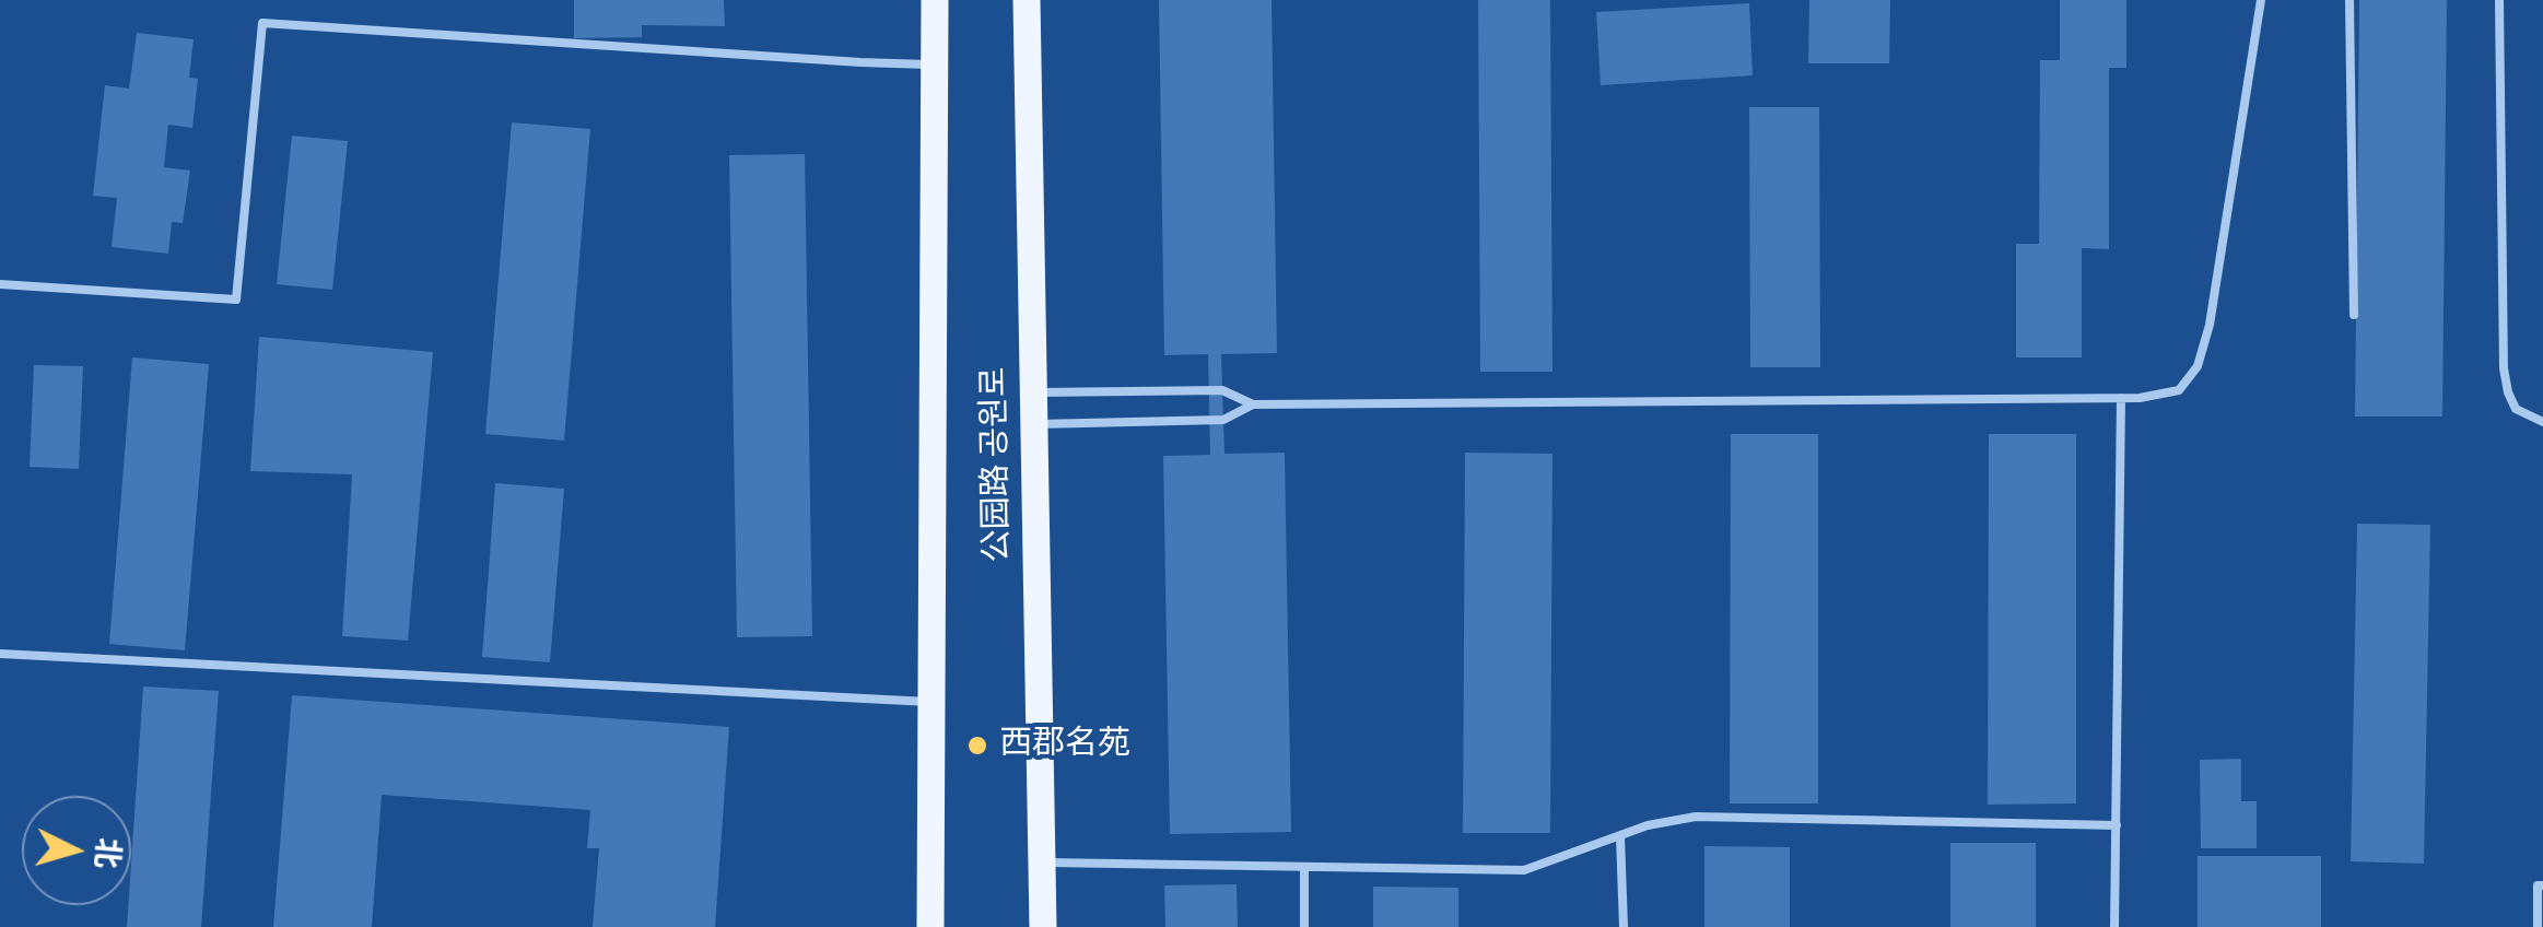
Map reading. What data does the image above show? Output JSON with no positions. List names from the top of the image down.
{
  "streets": {
    "main road": ["公园路 공원로"]
  },
  "places": ["西郡名苑"],
  "north": "right"
}
